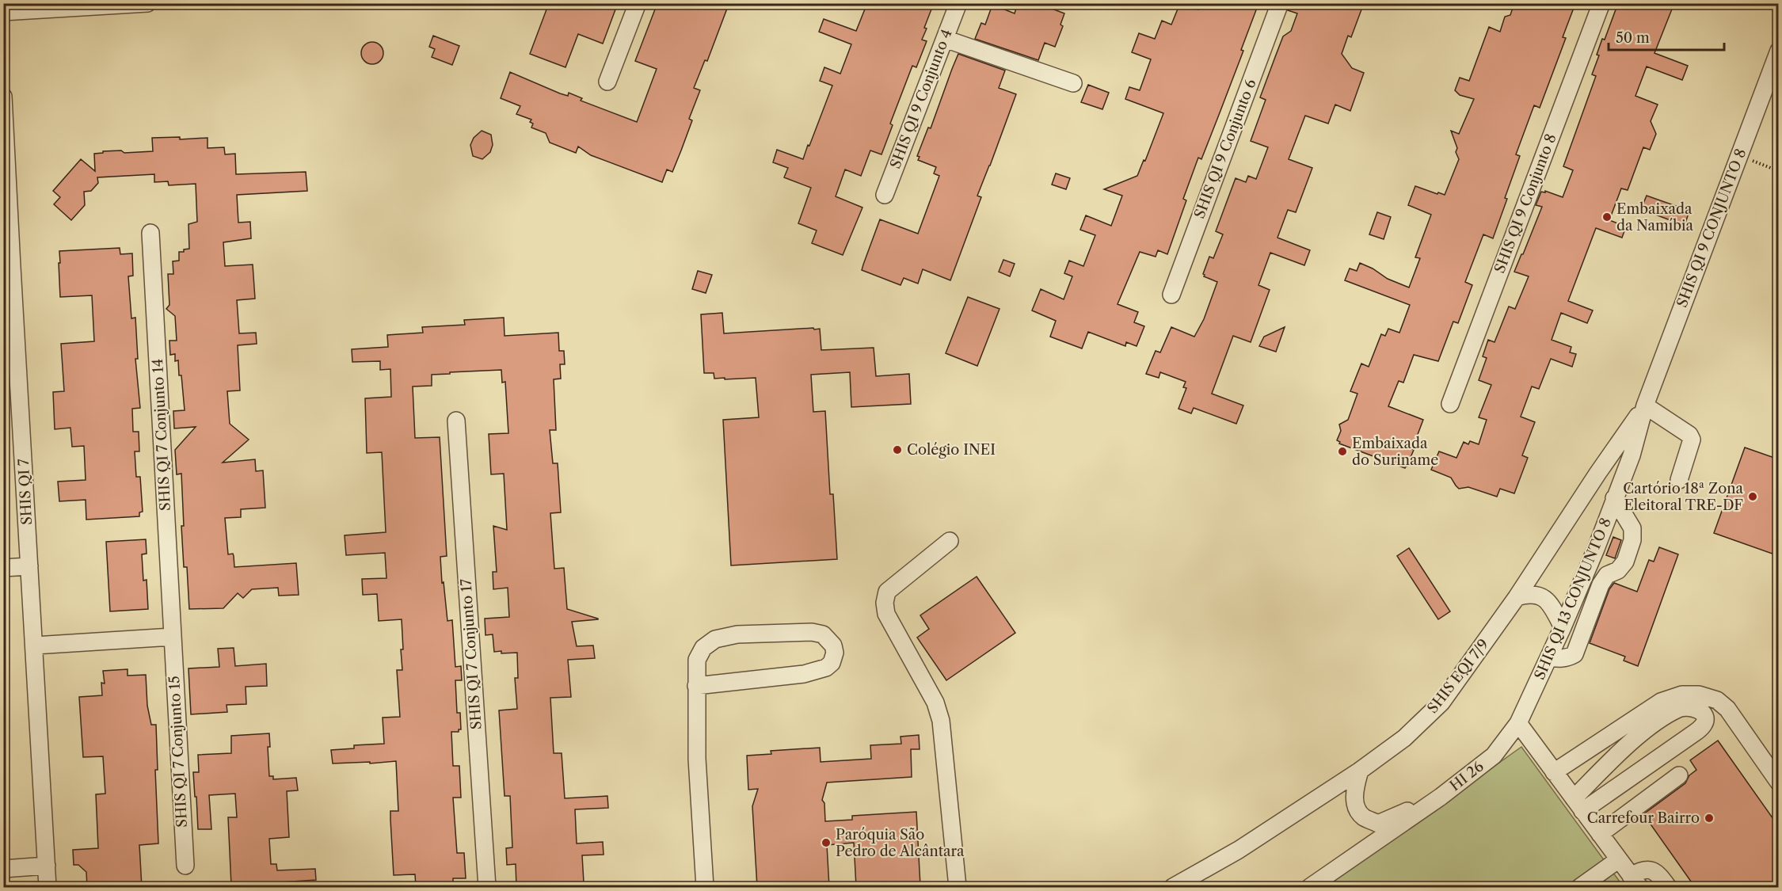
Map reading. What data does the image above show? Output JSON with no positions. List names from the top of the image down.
{
  "streets": {
    "street": [
      "SHIS QI 9 Conjunto 4",
      "SHIS QI 9 Conjunto 6",
      "SHIS QI 9 Conjunto 8",
      "SHIS QI 9 CONJUNTO 8",
      "SHIS QI 7 Conjunto 14",
      "SHIS QI 7",
      "SHIS QI 13 CONJUNTO 8",
      "SHIS QI 7 Conjunto 17",
      "SHIS EQI 7/9",
      "SHIS QI 7 Conjunto 15",
      "HI 26"
    ]
  },
  "crossings": [
    ["SHIS QI 9 CONJUNTO 8", "SHIS QI 13 CONJUNTO 8"],
    ["SHIS QI 9 CONJUNTO 8", "SHIS EQI 7/9"],
    ["SHIS QI 7 Conjunto 14", "SHIS QI 7 Conjunto 15"],
    ["SHIS QI 13 CONJUNTO 8", "SHIS EQI 7/9"],
    ["SHIS QI 13 CONJUNTO 8", "HI 26"]
  ],
  "places": [
    "Embaixada da Namíbia",
    "Colégio INEI",
    "Embaixada do Suriname",
    "Cartório 18ª Zona Eleitoral TRE-DF",
    "Carrefour Bairro",
    "Paróquia São Pedro de Alcântara"
  ],
  "scale_bar": "50 m"
}
